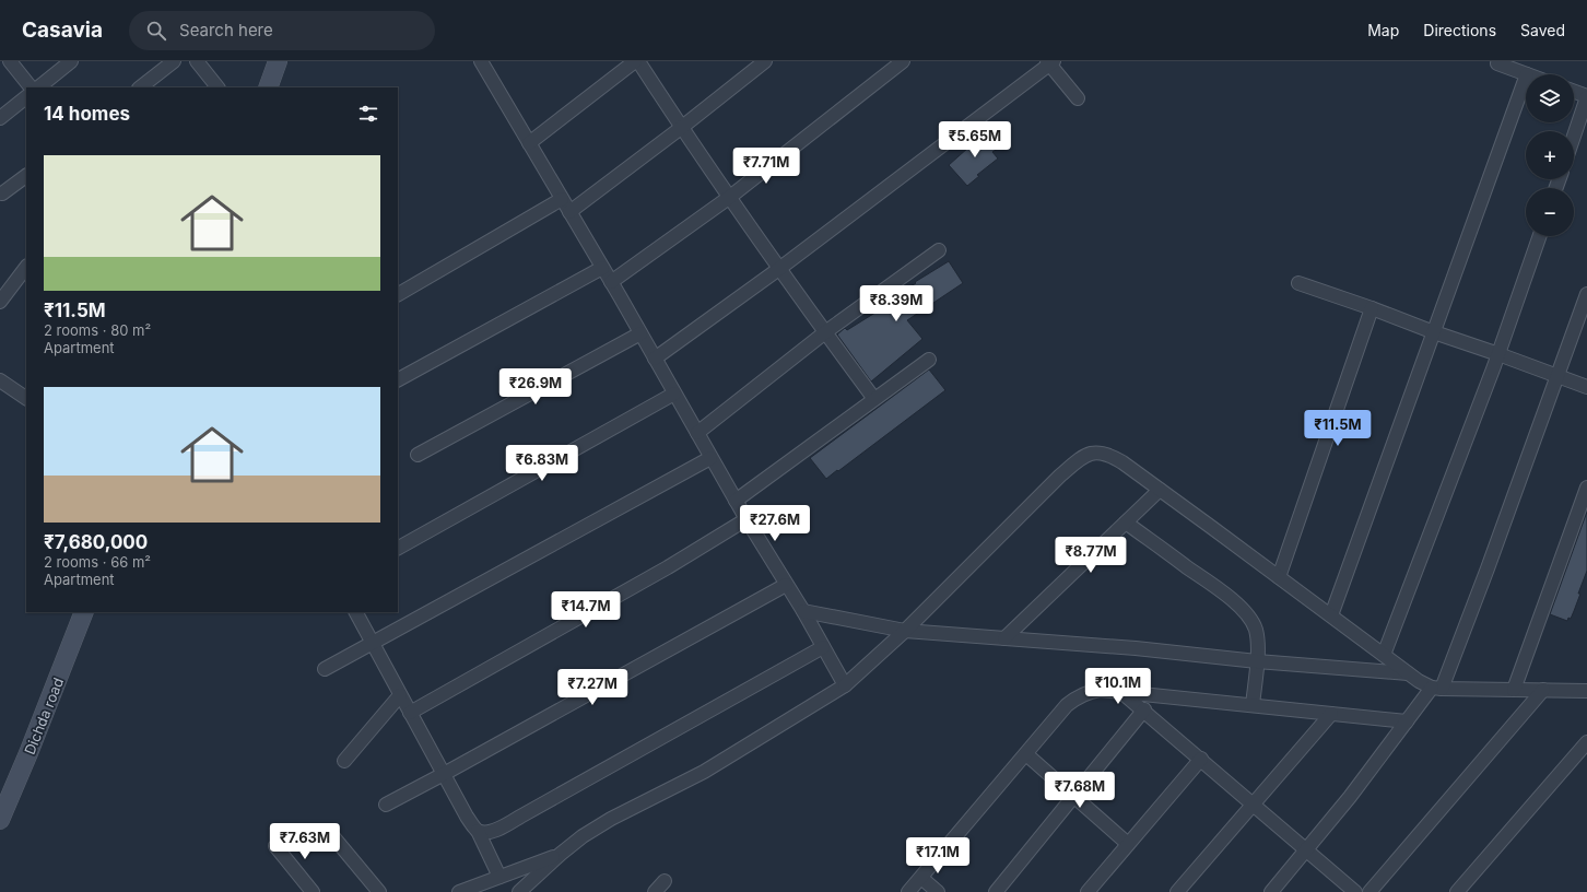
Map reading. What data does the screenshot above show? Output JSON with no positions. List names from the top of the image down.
{
  "streets": {
    "main road": ["Dichda road"]
  },
  "page": {
    "header": "Casavia",
    "search": "Search here",
    "nav": ["Map", "Directions", "Saved"],
    "map_buttons": ["+", "−"],
    "heading": "14 homes",
    "price": [
      "₹5.65M",
      "₹7.71M",
      "₹8.39M",
      "₹26.9M",
      "₹11.5M",
      "₹6.83M",
      "₹27.6M",
      "₹8.77M",
      "₹14.7M",
      "₹10.1M",
      "₹7.27M",
      "₹7.68M",
      "₹7.63M",
      "₹17.1M"
    ],
    "list": [
      {
        "name": "₹11.5M",
        "note": "2 rooms · 80 m² · Apartment"
      },
      {
        "name": "₹7,680,000",
        "note": "2 rooms · 66 m² · Apartment"
      }
    ]
  }
}
